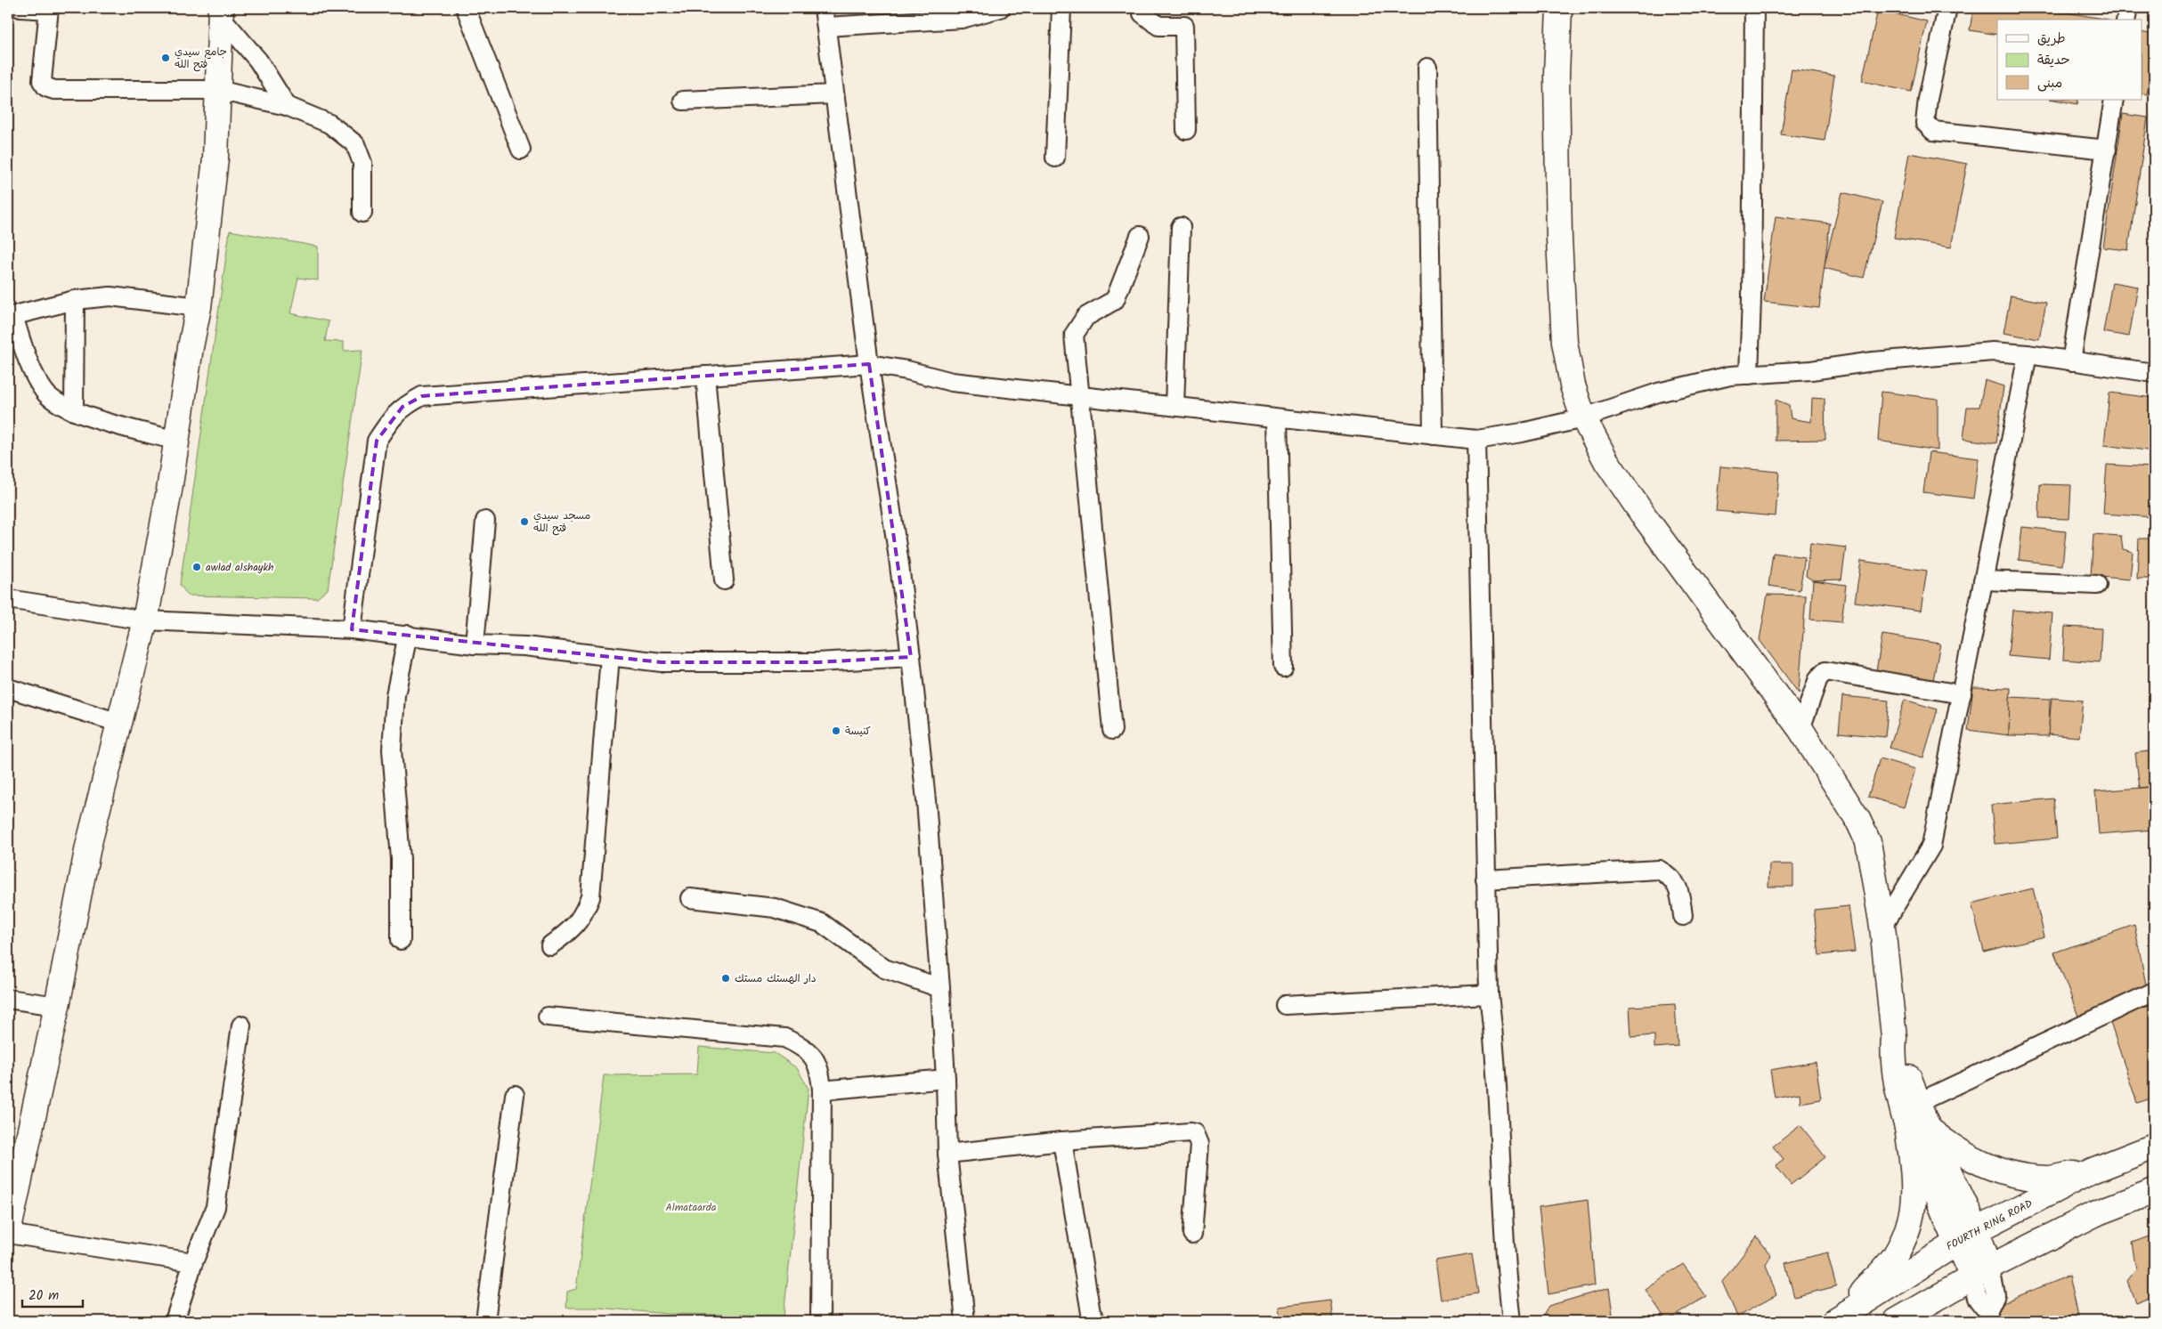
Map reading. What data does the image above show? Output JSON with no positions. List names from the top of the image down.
{
  "streets": {
    "street": ["FOURTH RING ROAD"]
  },
  "parks": ["Almataarda"],
  "places": [
    "جامع سيدي فتح الله",
    "مسجد سيدي فتح الله",
    "awlad alshaykh",
    "كنيسة",
    "دار الهستك مستك"
  ],
  "legend": ["طريق", "حديقة", "مبنى"],
  "scale_bar": "20 m"
}
